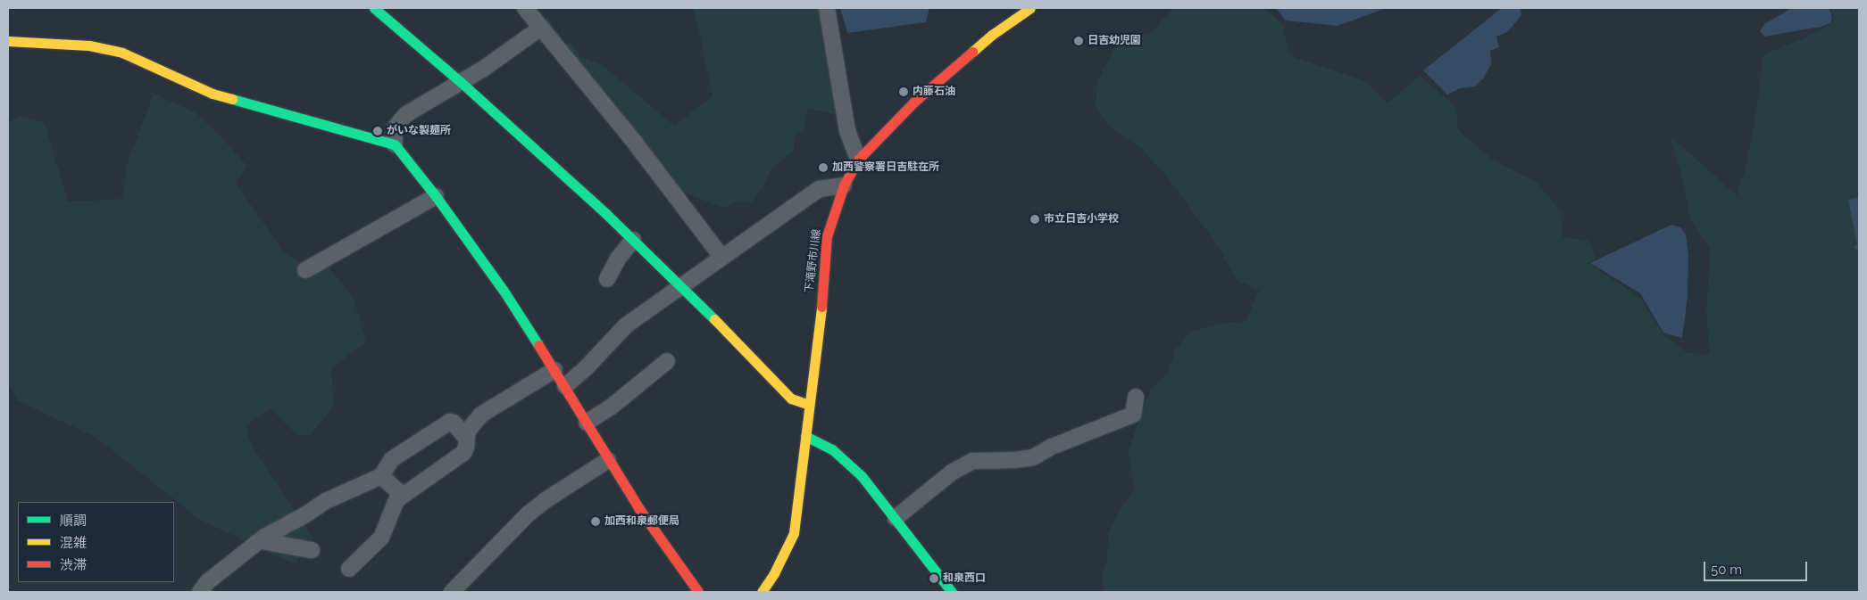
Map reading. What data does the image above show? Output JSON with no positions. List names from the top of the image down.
{
  "streets": {
    "street": ["下滝野市川線"]
  },
  "places": [
    "日吉幼児園",
    "内藤石油",
    "がいな製麺所",
    "加西警察署日吉駐在所",
    "市立日吉小学校",
    "加西和泉郵便局",
    "和泉西口"
  ],
  "legend": ["順調", "混雑", "渋滞"],
  "scale_bar": "50 m"
}
